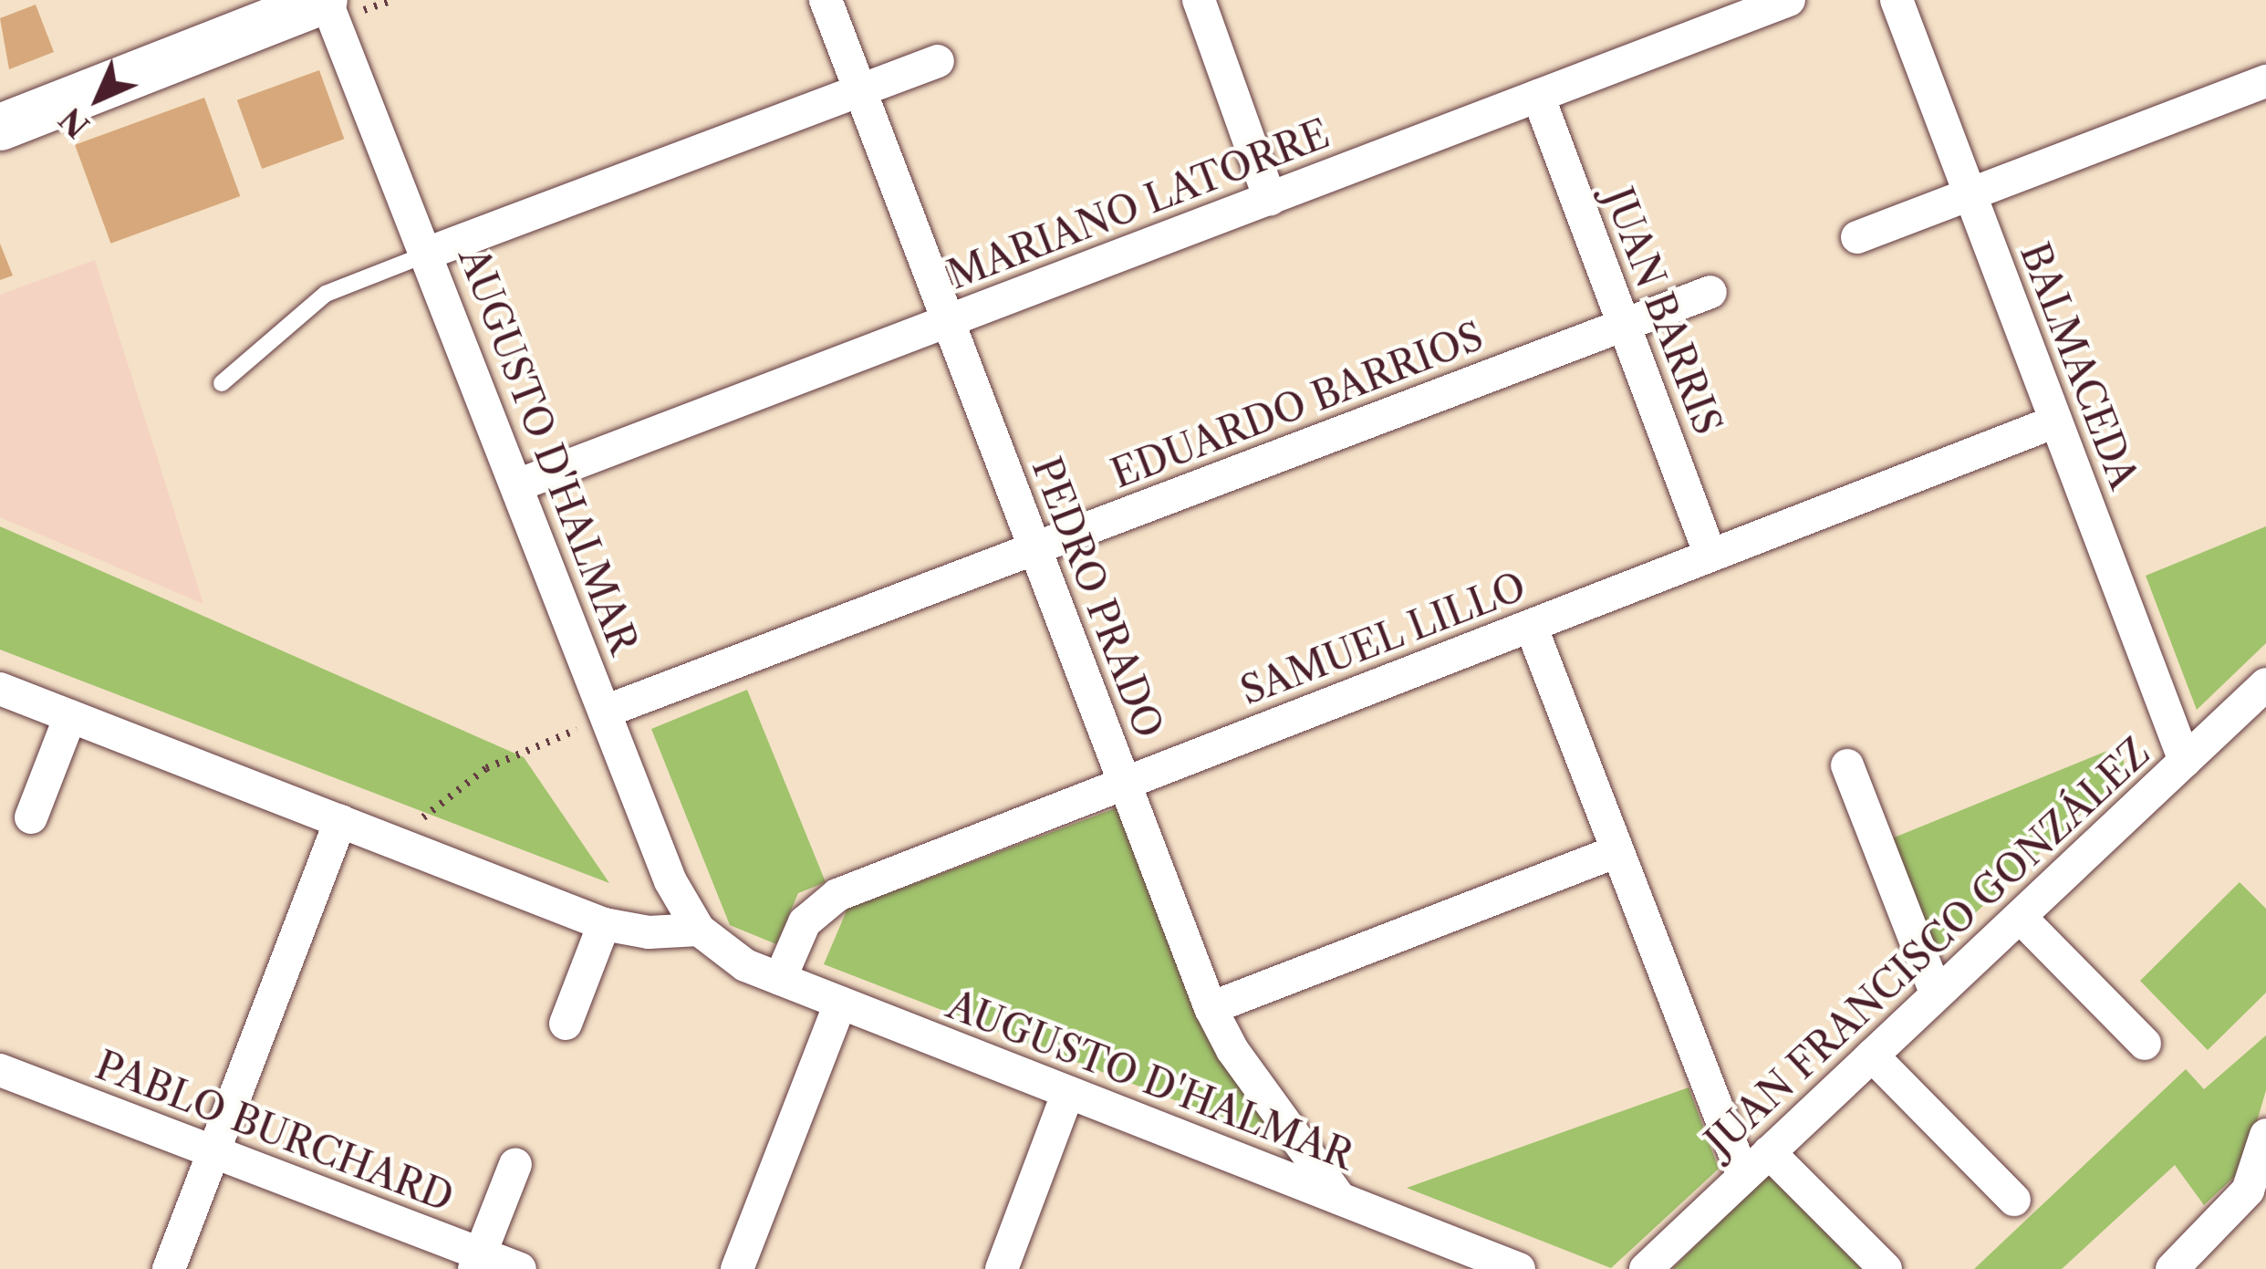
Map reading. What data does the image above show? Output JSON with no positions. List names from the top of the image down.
{
  "streets": {
    "street": [
      "MARIANO LATORRE",
      "JUAN BARRIS",
      "BALMACEDA",
      "EDUARDO BARRIOS",
      "AUGUSTO D'HALMAR",
      "PEDRO PRADO",
      "SAMUEL LILLO",
      "JUAN FRANCISCO GONZÁLEZ",
      "PABLO BURCHARD"
    ]
  },
  "crossings": [
    ["MARIANO LATORRE", "JUAN BARRIS"],
    ["MARIANO LATORRE", "AUGUSTO D'HALMAR"],
    ["MARIANO LATORRE", "PEDRO PRADO"],
    ["JUAN BARRIS", "EDUARDO BARRIOS"],
    ["JUAN BARRIS", "SAMUEL LILLO"],
    ["BALMACEDA", "SAMUEL LILLO"],
    ["BALMACEDA", "JUAN FRANCISCO GONZÁLEZ"],
    ["EDUARDO BARRIOS", "AUGUSTO D'HALMAR"],
    ["EDUARDO BARRIOS", "PEDRO PRADO"],
    ["AUGUSTO D'HALMAR", "PEDRO PRADO"],
    ["AUGUSTO D'HALMAR", "SAMUEL LILLO"],
    ["PEDRO PRADO", "SAMUEL LILLO"]
  ],
  "north": "bottom left"
}
